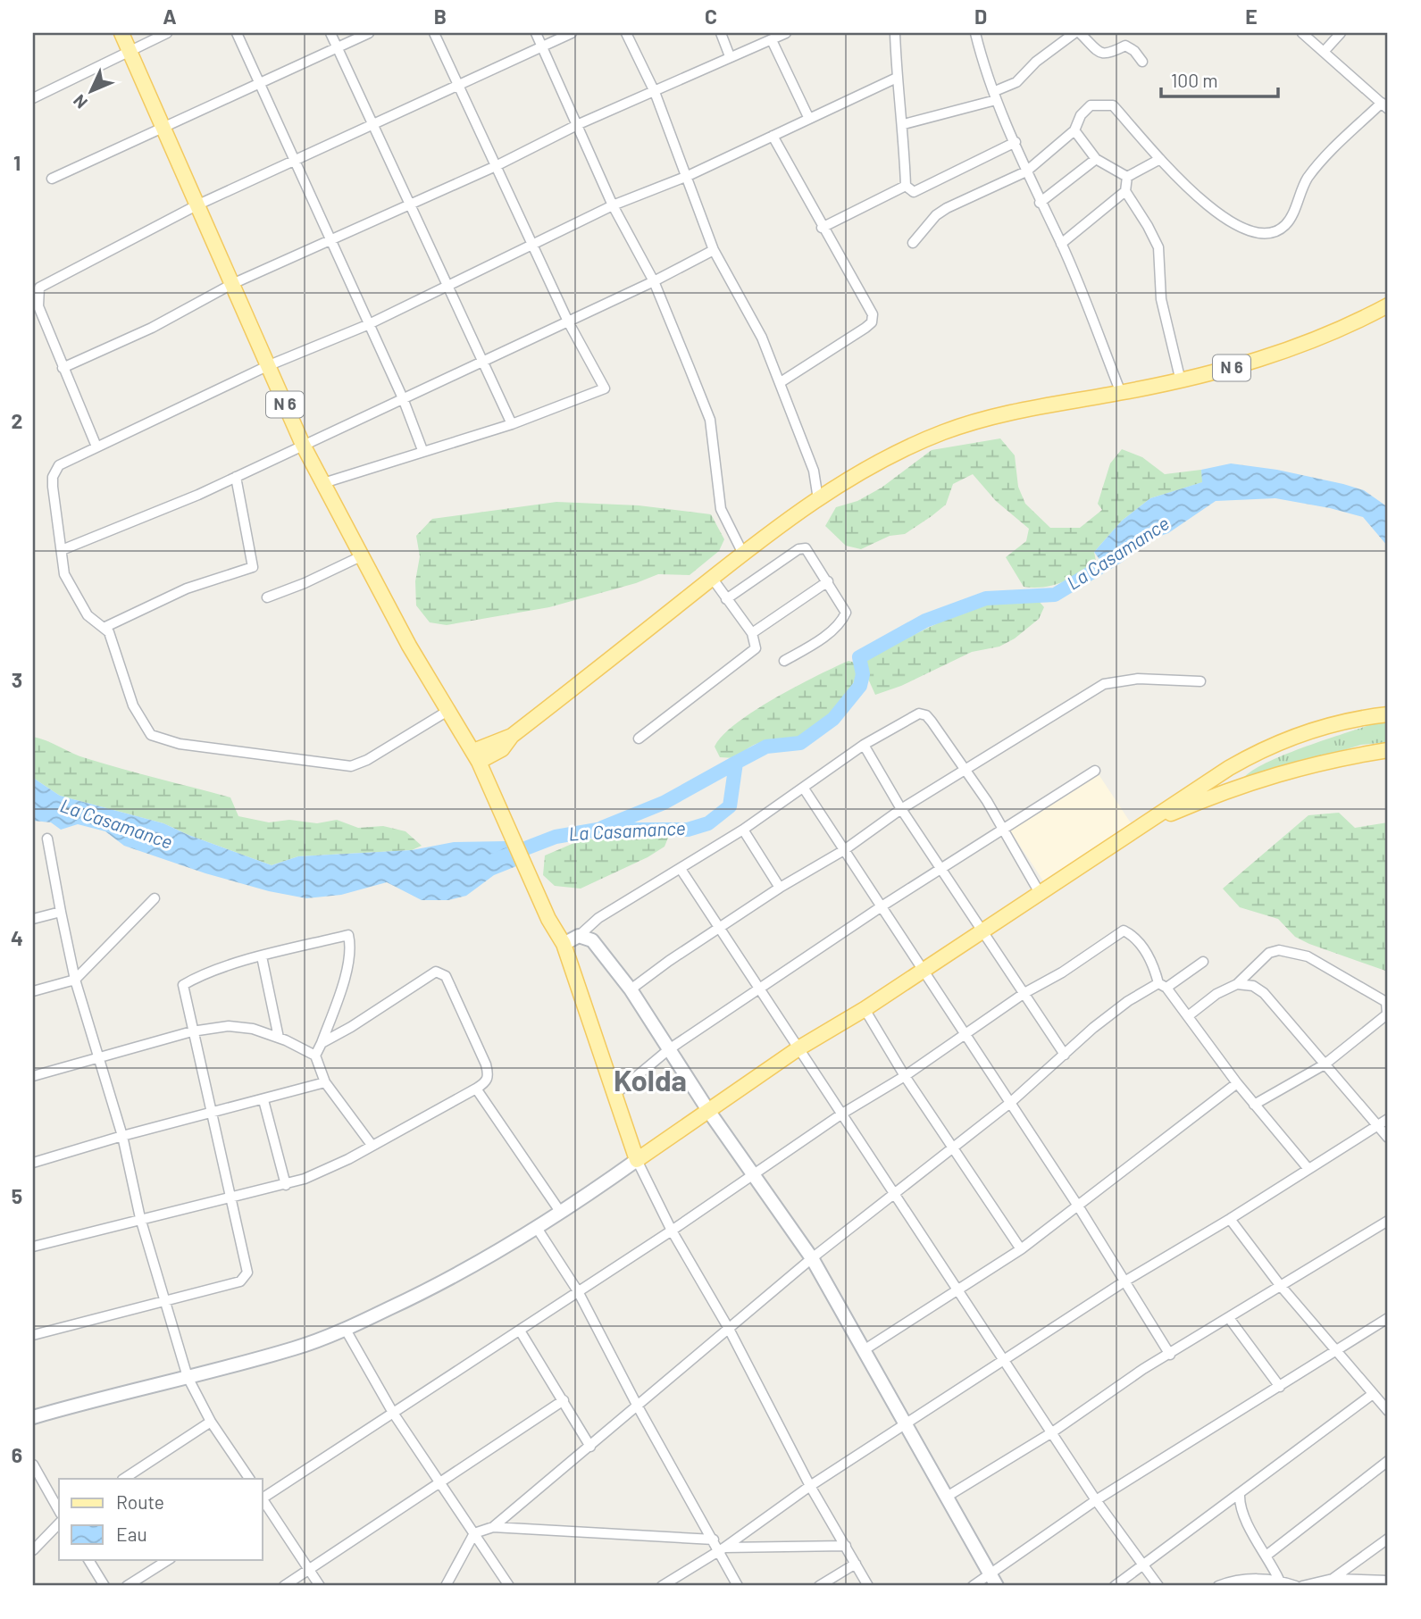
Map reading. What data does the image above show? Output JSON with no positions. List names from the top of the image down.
{
  "streets": {
    "main road": ["N 6"]
  },
  "districts": ["Kolda"],
  "water": ["La Casamance"],
  "legend": ["Route", "Eau"],
  "scale_bar": "100 m",
  "north": "bottom left",
  "grid": {
    "columns": [
      "A",
      "B",
      "C",
      "D",
      "E"
    ],
    "rows": [
      "1",
      "2",
      "3",
      "4",
      "5",
      "6"
    ]
  }
}
